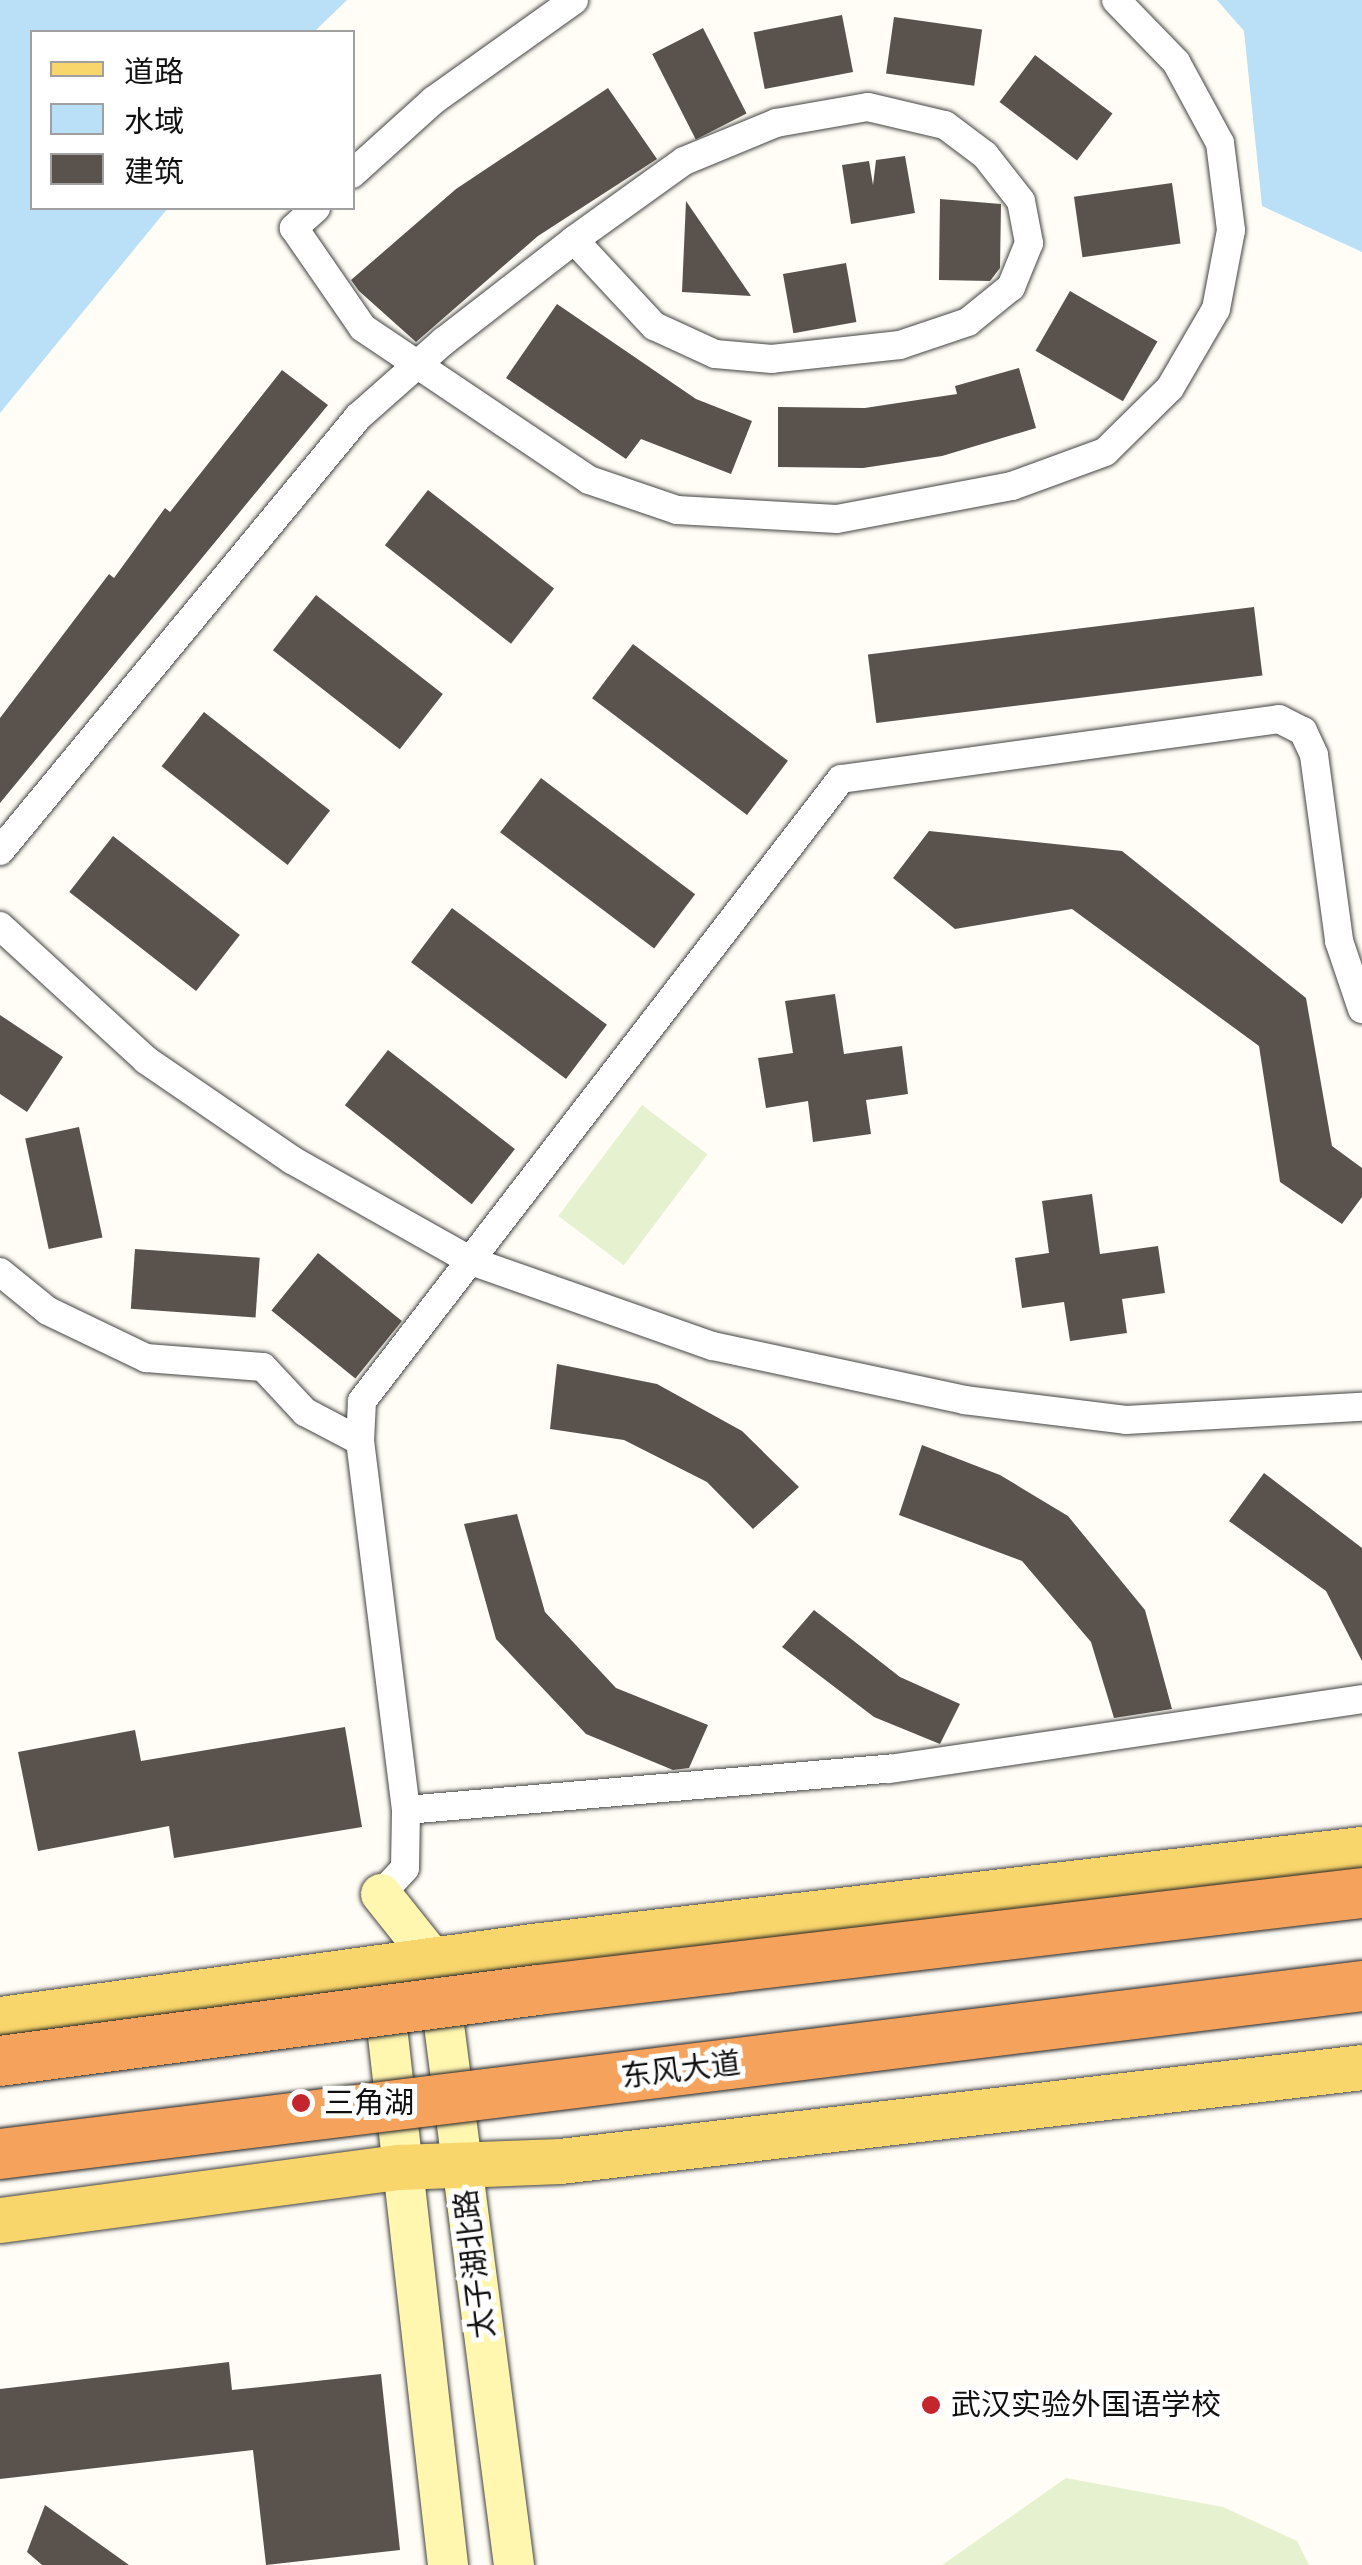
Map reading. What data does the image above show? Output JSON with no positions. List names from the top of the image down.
{
  "streets": {
    "highway": ["东风大道"],
    "main road": ["太子湖北路"]
  },
  "places": ["三角湖", "武汉实验外国语学校"],
  "legend": ["道路", "水域", "建筑"]
}
